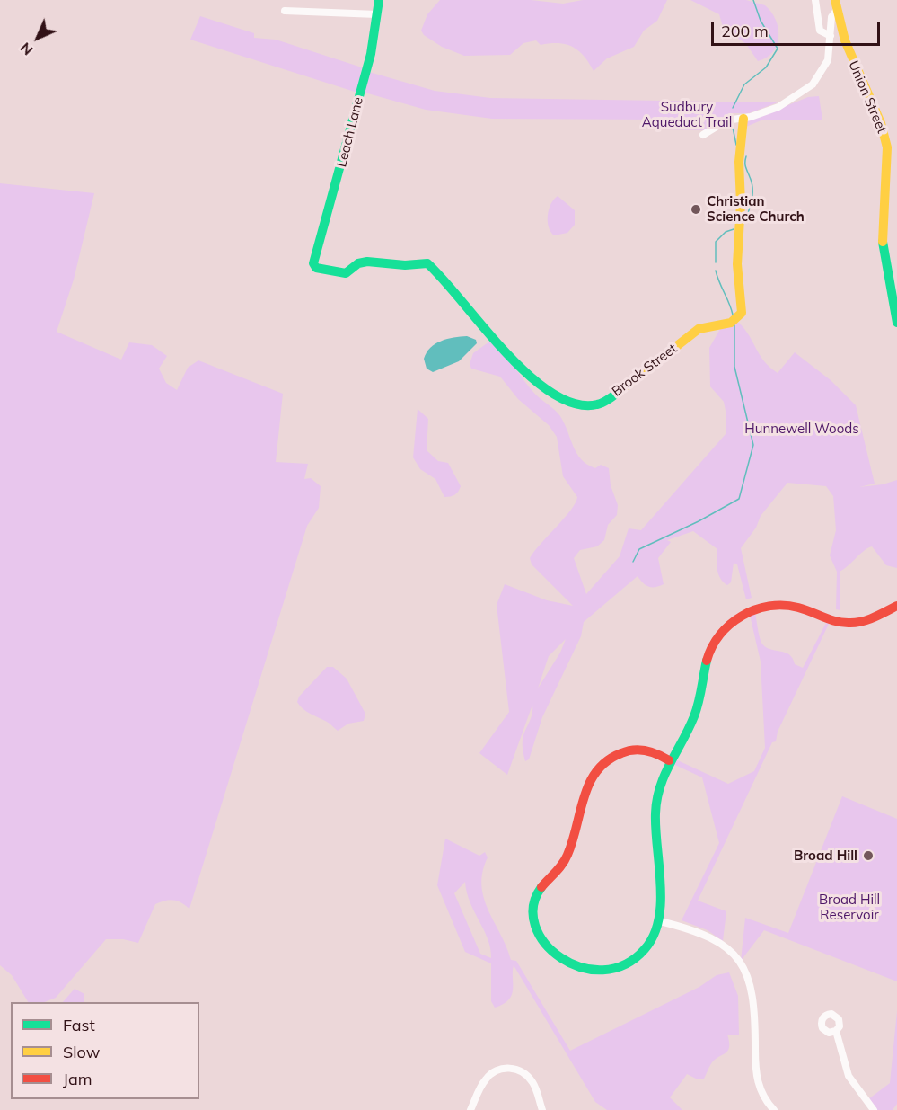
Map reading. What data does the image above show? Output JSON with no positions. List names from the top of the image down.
{
  "streets": {
    "street": ["Union Street", "Leach Lane", "Brook Street"]
  },
  "crossings": [
    ["Leach Lane", "Brook Street"]
  ],
  "parks": ["Sudbury Aqueduct Trail", "Hunnewell Woods", "Broad Hill Reservoir"],
  "places": ["Christian Science Church", "Broad Hill"],
  "legend": ["Fast", "Slow", "Jam"],
  "scale_bar": "200 m",
  "north": "bottom left"
}
